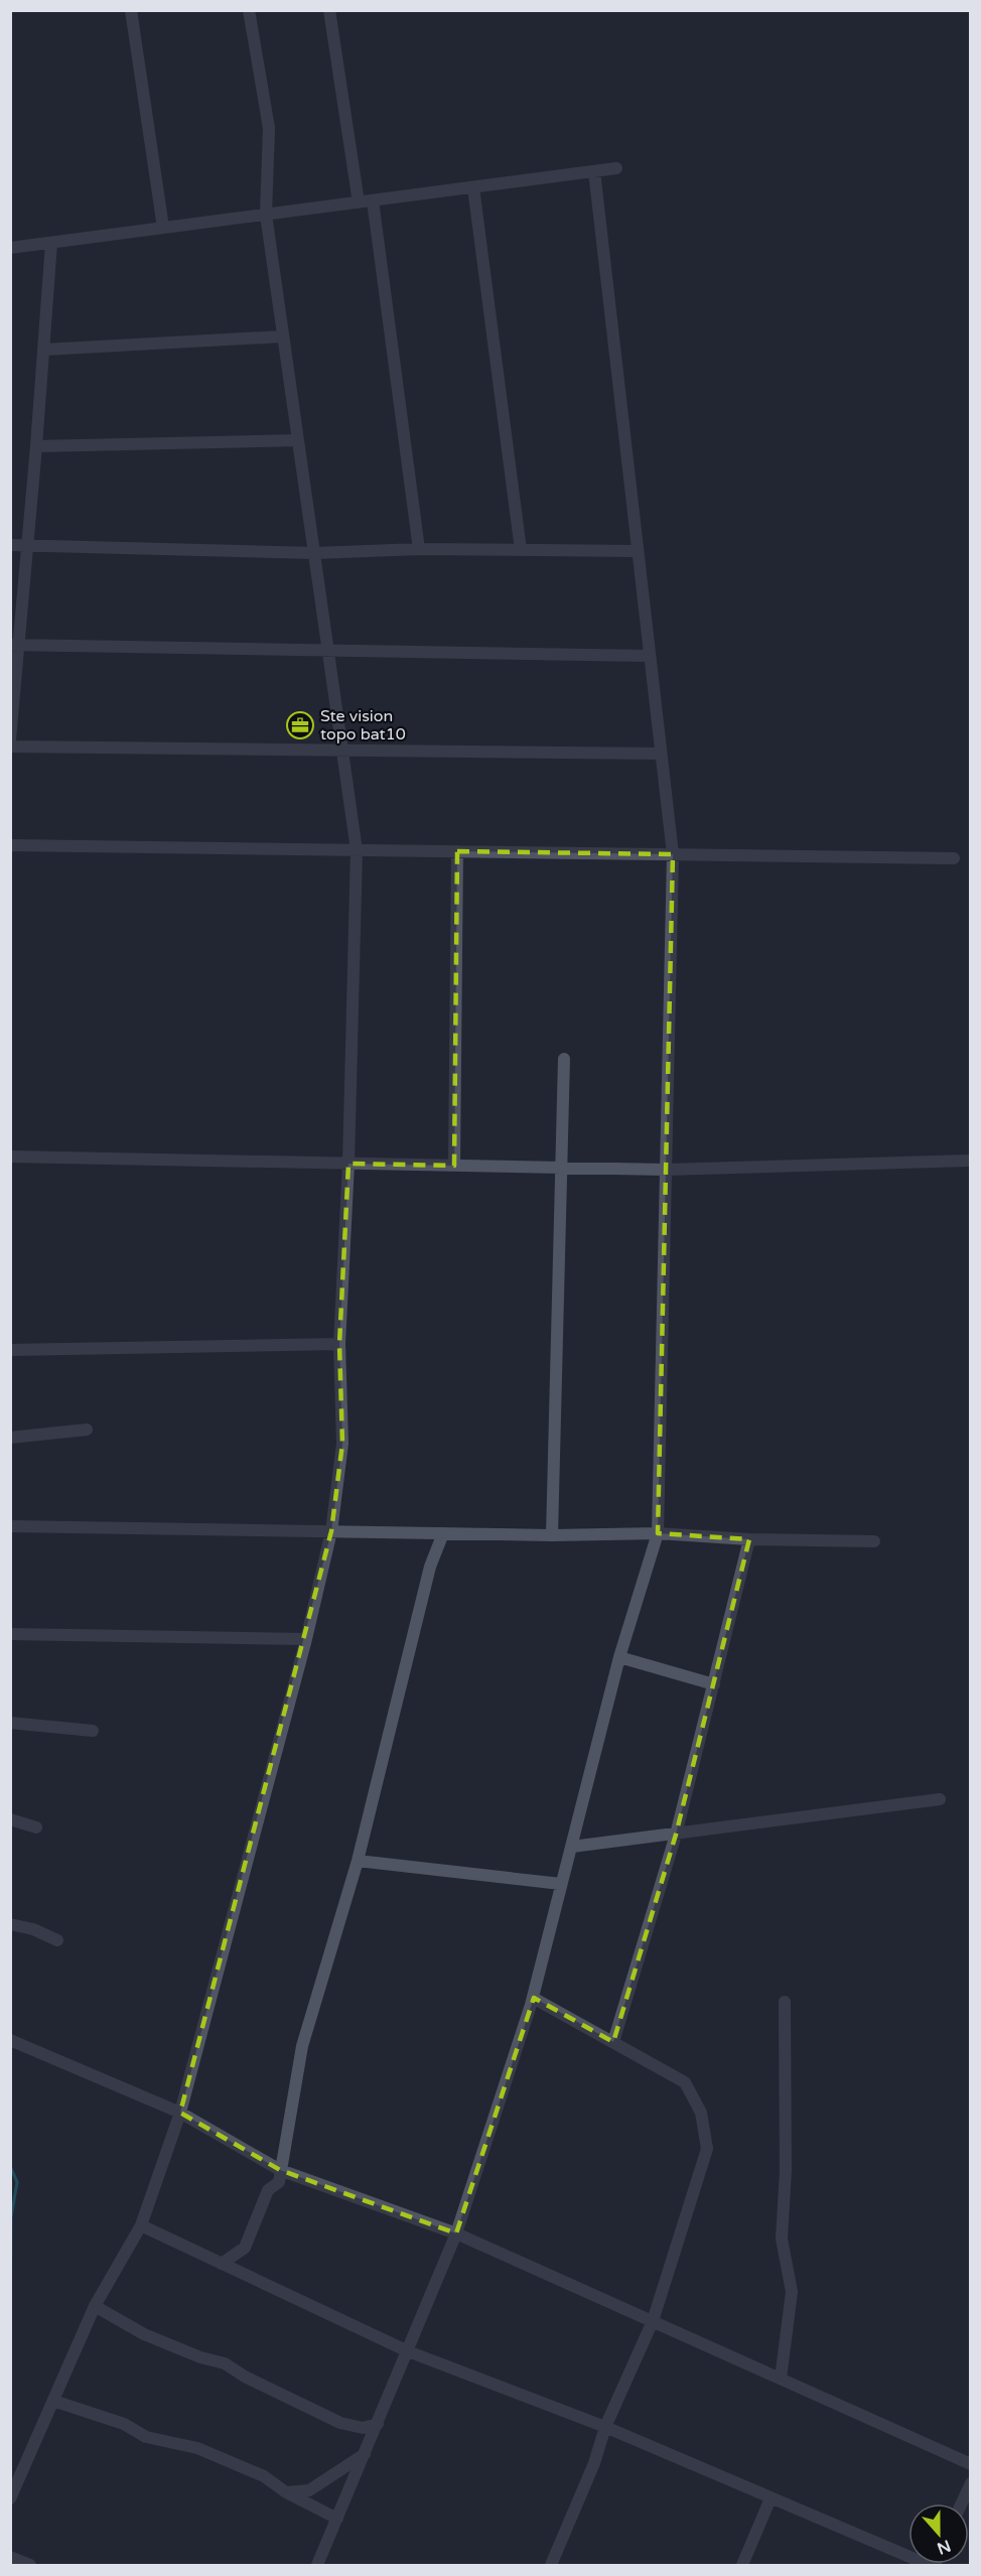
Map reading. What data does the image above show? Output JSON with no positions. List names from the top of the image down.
{
  "places": {
    "office": ["Ste vision topo bat10"]
  },
  "north": "bottom"
}
